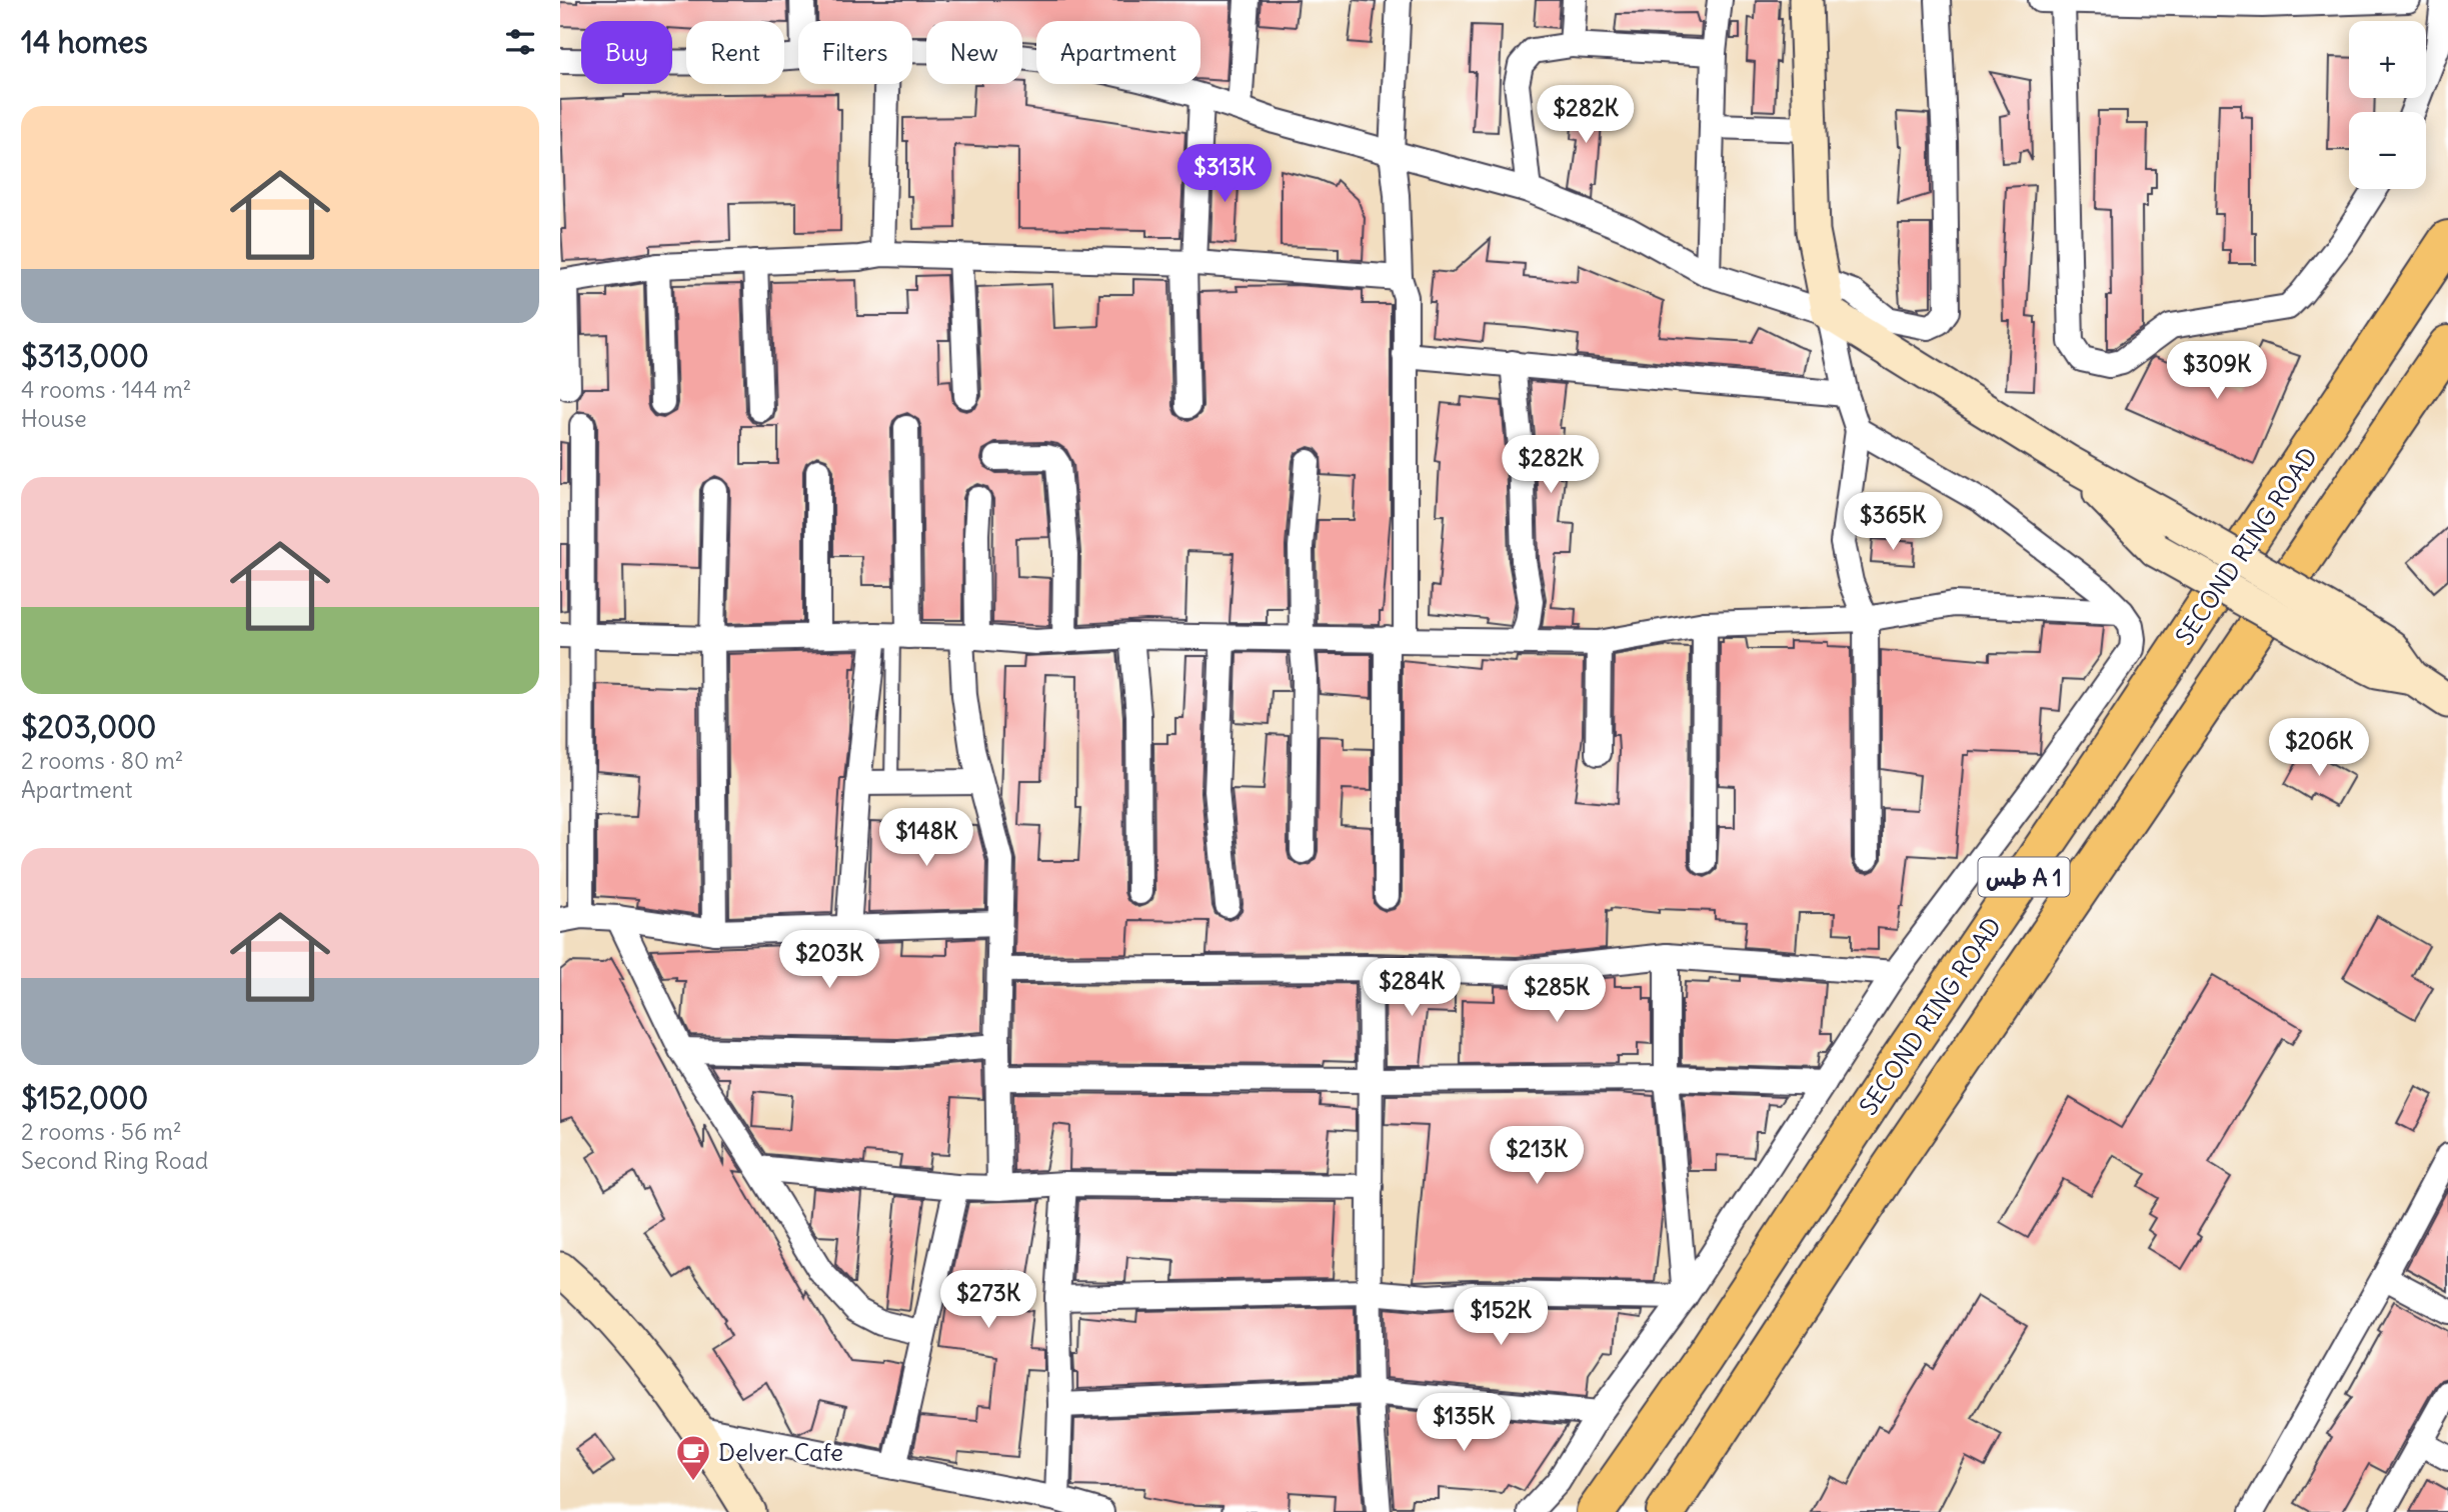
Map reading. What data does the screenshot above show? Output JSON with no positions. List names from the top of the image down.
{
  "streets": {
    "highway": ["SECOND RING ROAD", "طس A 1"]
  },
  "places": {
    "cafe": ["Delver Cafe"]
  },
  "page": {
    "heading": "14 homes",
    "map_buttons": ["+", "−"],
    "chip": [
      "Buy",
      "Rent",
      "Filters",
      "New",
      "Apartment"
    ],
    "list": [
      {
        "name": "$313,000",
        "note": "4 rooms · 144 m² · House"
      },
      {
        "name": "$203,000",
        "note": "2 rooms · 80 m² · Apartment"
      },
      {
        "name": "$152,000",
        "note": "2 rooms · 56 m² · Second Ring Road"
      }
    ],
    "price": [
      "$282K",
      "$313K",
      "$309K",
      "$282K",
      "$365K",
      "$206K",
      "$148K",
      "$203K",
      "$284K",
      "$285K",
      "$213K",
      "$273K",
      "$152K",
      "$135K"
    ]
  }
}
